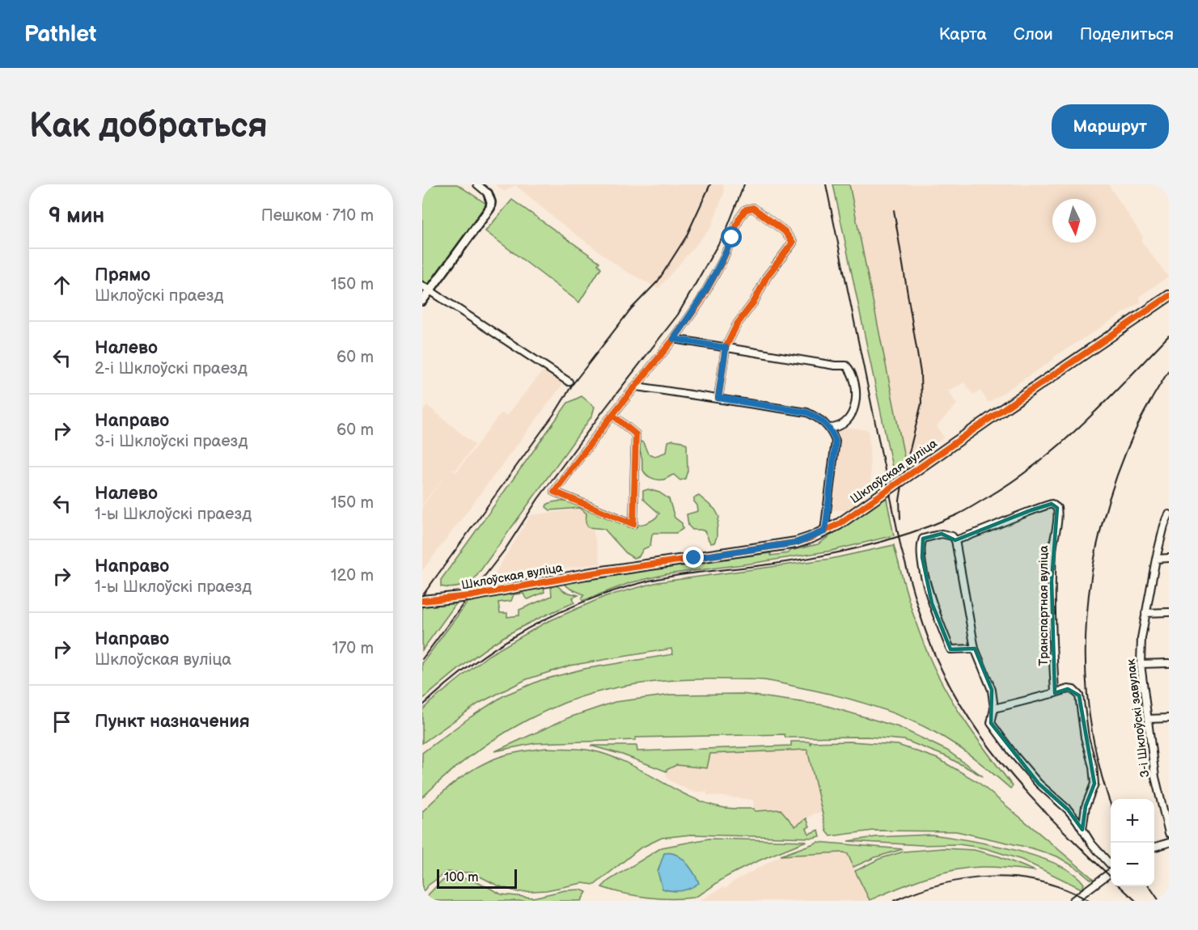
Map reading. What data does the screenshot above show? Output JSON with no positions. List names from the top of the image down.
{
  "streets": {
    "main road": ["Шклоўская вуліца"],
    "street": ["Транспартная вуліца", "3-і Шклоўскі завулак"]
  },
  "scale_bar": "100 m",
  "north": "bottom",
  "page": {
    "header": "Pathlet",
    "nav": ["Карта", "Слои", "Поделиться"],
    "buttons": "Маршрут",
    "title": "Как добраться",
    "heading": ["9 мин", "Пешком · 710 m"],
    "list": [
      ["Прямо", "Шклоўскі праезд", "150 m"],
      ["Налево", "2-і Шклоўскі праезд", "60 m"],
      ["Направо", "3-і Шклоўскі праезд", "60 m"],
      ["Налево", "1-ы Шклоўскі праезд", "150 m"],
      ["Направо", "1-ы Шклоўскі праезд", "120 m"],
      ["Направо", "Шклоўская вуліца", "170 m"],
      "Пункт назначения"
    ],
    "map_buttons": ["+", "−"],
    "scale": "100 m"
  }
}
